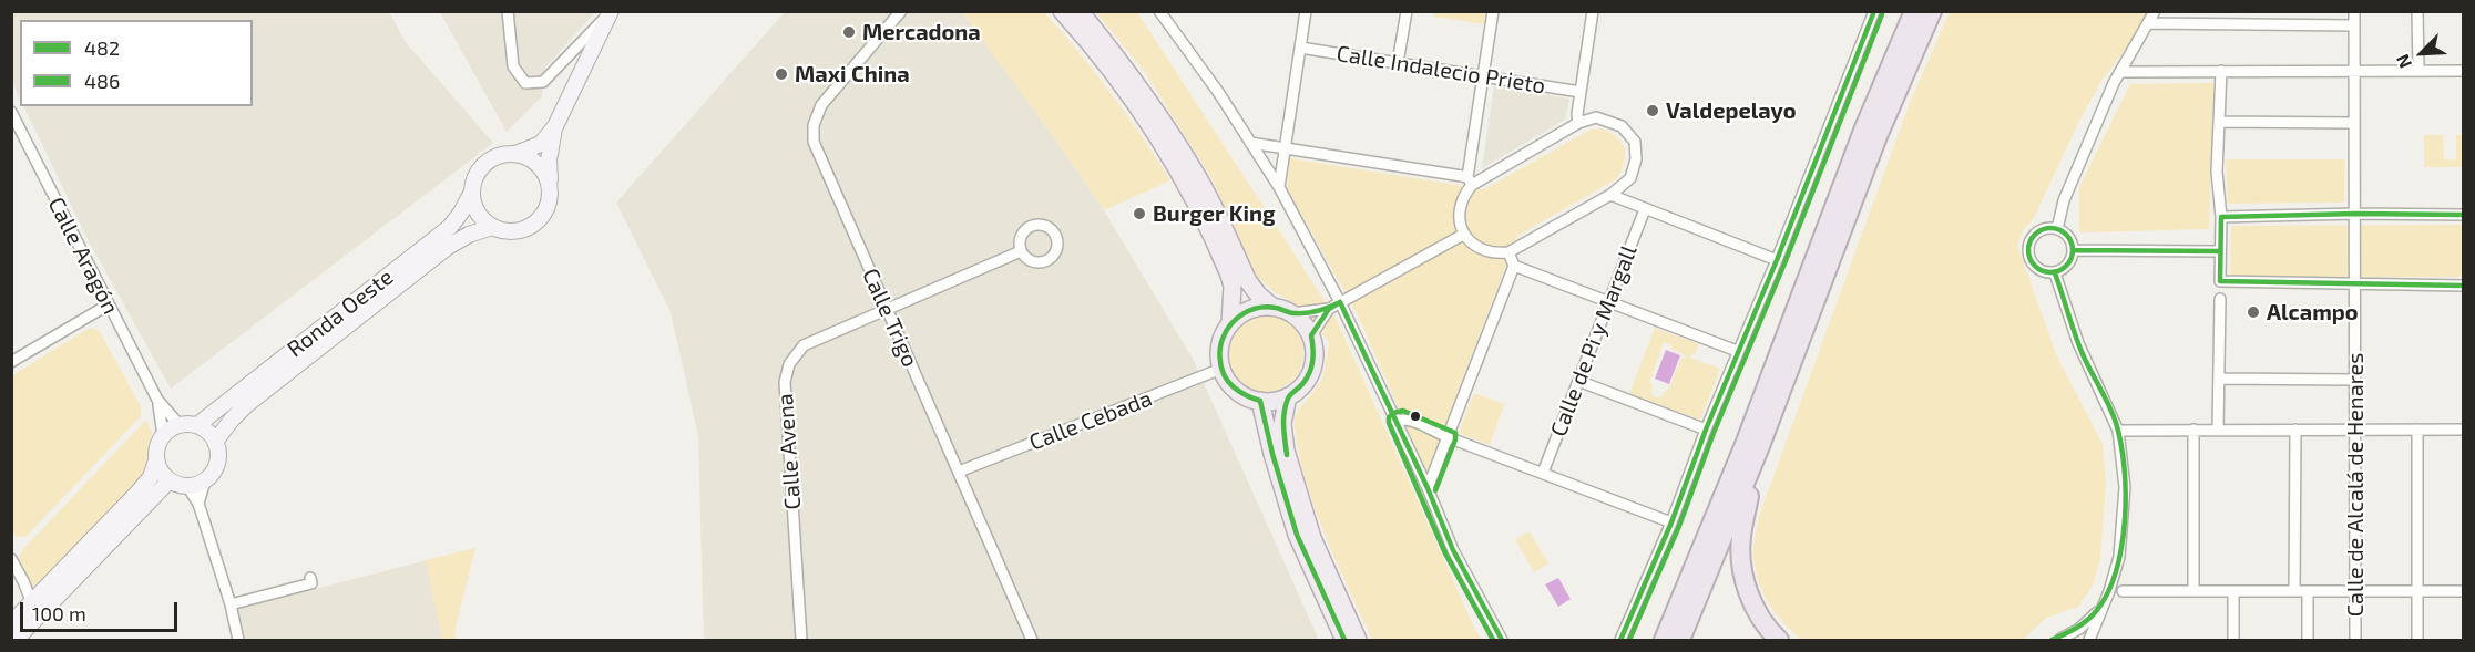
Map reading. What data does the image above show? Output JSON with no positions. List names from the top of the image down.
{
  "streets": {
    "main road": ["Ronda Oeste"],
    "street": [
      "Calle Indalecio Prieto",
      "Calle Aragón",
      "Calle Trigo",
      "Calle de Pi y Margall",
      "Calle Cebada",
      "Calle Avena",
      "Calle de Alcalá de Henares"
    ]
  },
  "crossings": [
    ["Calle Aragón", "Ronda Oeste"],
    ["Calle Trigo", "Calle Cebada"],
    ["Calle Trigo", "Calle Avena"]
  ],
  "places": [
    "Mercadona",
    "Maxi China",
    "Valdepelayo",
    "Burger King",
    "Alcampo"
  ],
  "lines": ["transit line 482", "transit line 486"],
  "legend": ["482", "486"],
  "scale_bar": "100 m",
  "north": "bottom left"
}
